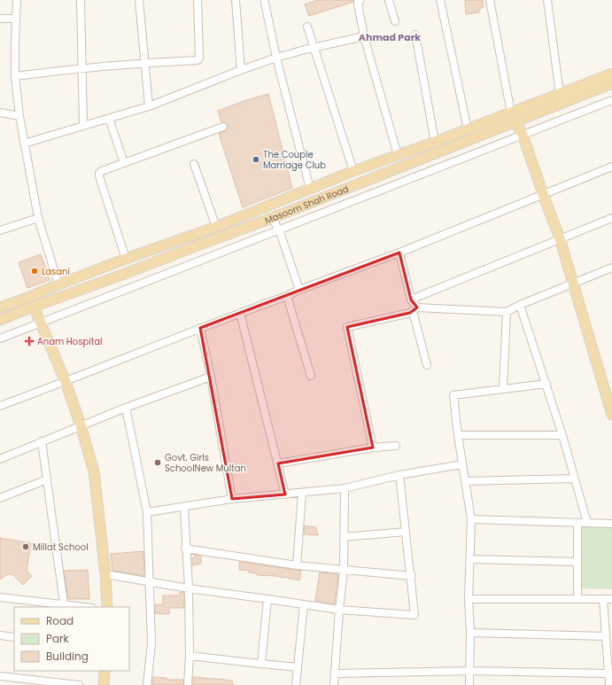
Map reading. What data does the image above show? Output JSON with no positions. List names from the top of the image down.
{
  "streets": {
    "main road": ["Masoom Shah Road"]
  },
  "districts": ["Ahmad Park"],
  "places": {
    "other": [
      "The Couple Marriage Club",
      "Lasani",
      "Govt. Girls SchoolNew Multan",
      "Millat School"
    ],
    "health": ["Anam Hospital"]
  },
  "legend": ["Road", "Park", "Building"]
}
